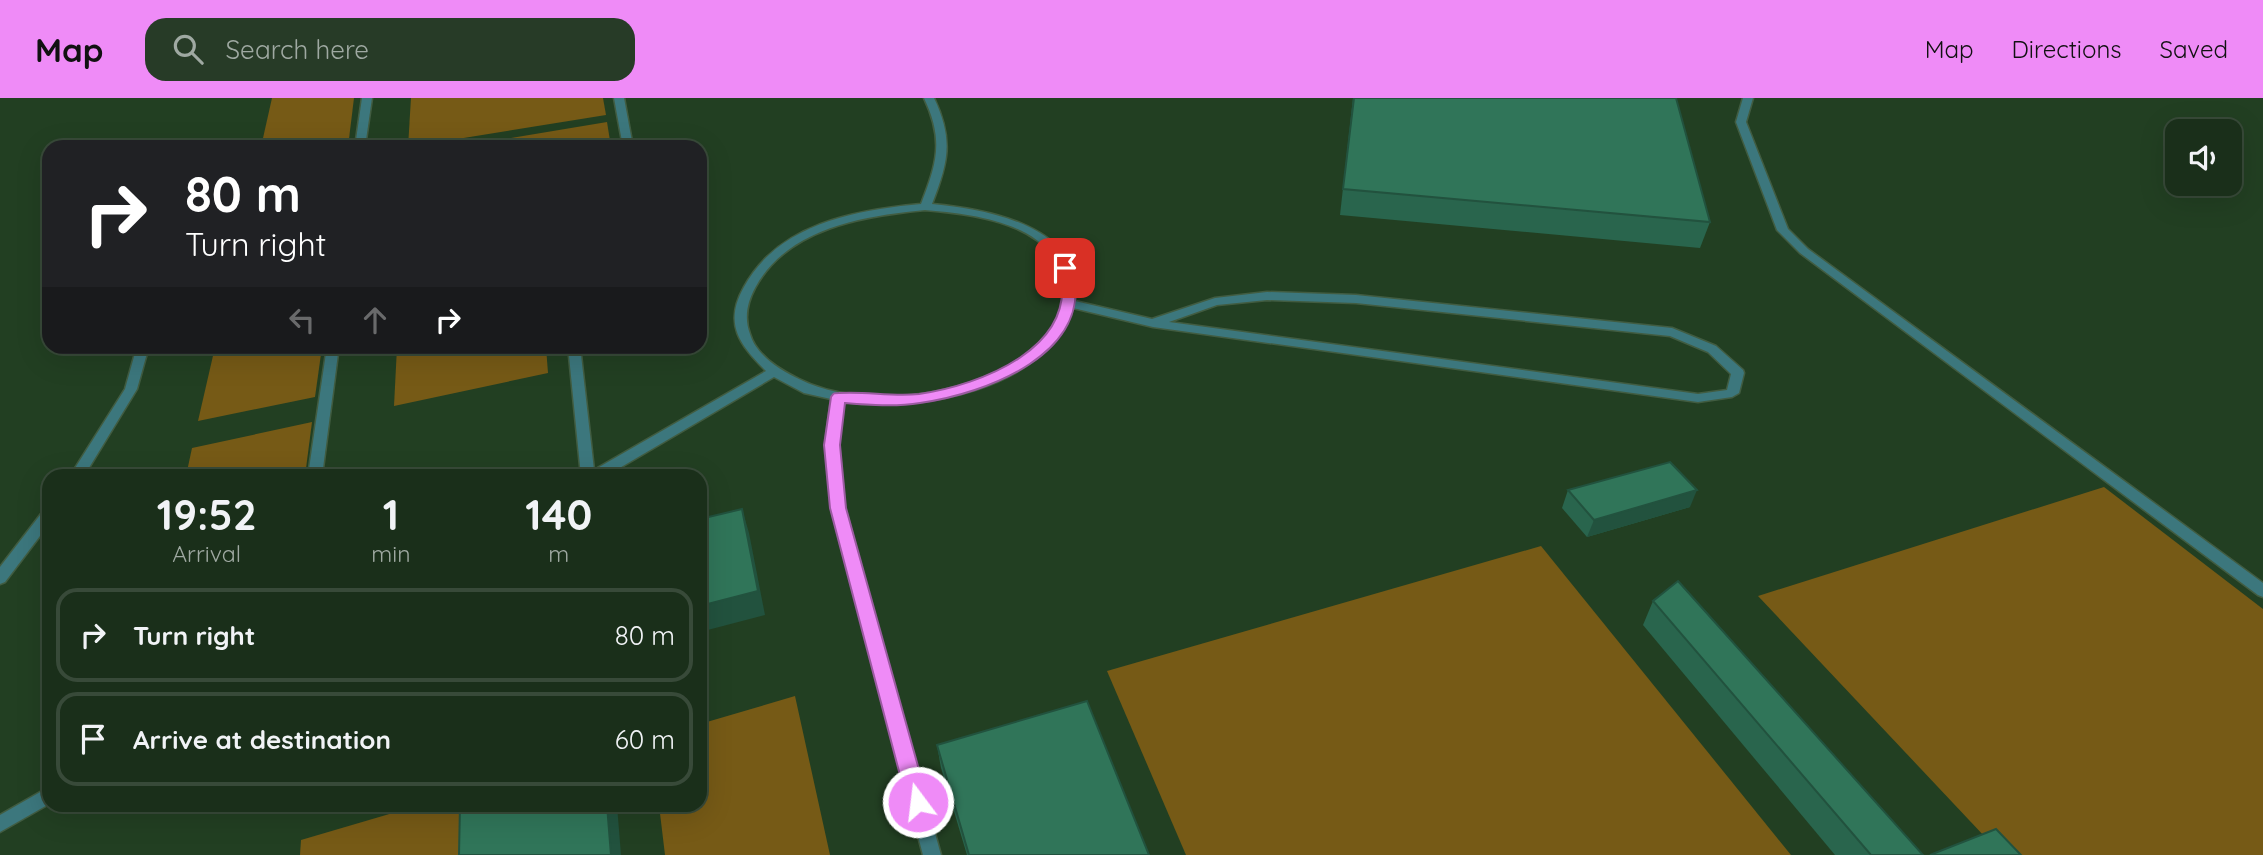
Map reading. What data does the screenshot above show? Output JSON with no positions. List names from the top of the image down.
{
  "page": {
    "header": "Map",
    "search": "Search here",
    "nav": ["Map", "Directions", "Saved"],
    "turn": ["80 m", "Turn right"],
    "eta": [
      "19:52",
      "Arrival",
      "1",
      "min",
      "140",
      "m"
    ],
    "list": [
      {
        "name": "Turn right",
        "value": "80 m"
      },
      {
        "name": "Arrive at destination",
        "value": "60 m"
      }
    ]
  }
}
